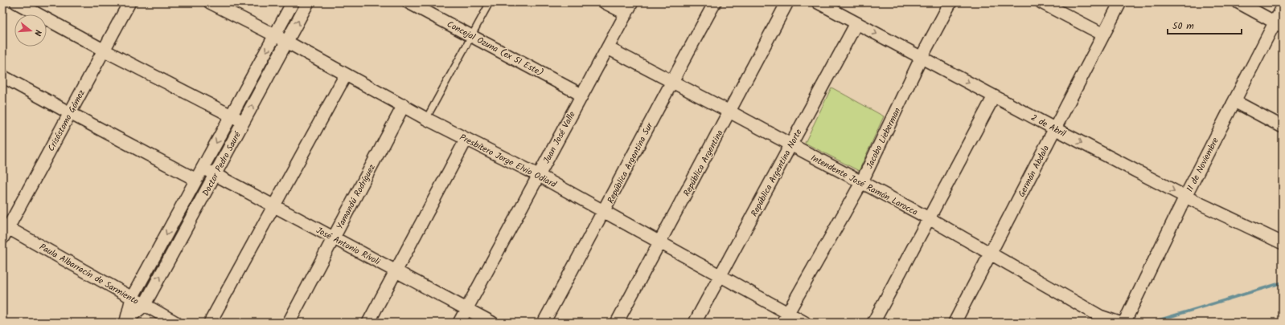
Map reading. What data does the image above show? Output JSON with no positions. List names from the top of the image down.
{
  "streets": {
    "street": [
      "Concejal Ozuna (ex 51 Este)",
      "Crisóstomo Gómez",
      "2 de Abril",
      "Juan José Valle",
      "Jacobo Lieberman",
      "Presbítero Jorge Elvio Odiard",
      "República Argentina Sur",
      "República Argentina",
      "Doctor Pedro Sauré",
      "11 de Noviembre",
      "Germán Abdala",
      "República Argentina Norte",
      "Intendente José Ramón Larocca",
      "Yamandú Rodríguez",
      "José Antonio Rívoli",
      "Paula Albarracín de Sarmiento"
    ]
  },
  "crossings": [
    ["Concejal Ozuna (ex 51 Este)", "Juan José Valle"],
    ["Crisóstomo Gómez", "Paula Albarracín de Sarmiento"],
    ["2 de Abril", "Jacobo Lieberman"],
    ["2 de Abril", "11 de Noviembre"],
    ["2 de Abril", "Germán Abdala"],
    ["2 de Abril", "República Argentina Norte"],
    ["Juan José Valle", "Presbítero Jorge Elvio Odiard"],
    ["Juan José Valle", "Intendente José Ramón Larocca"],
    ["Juan José Valle", "José Antonio Rívoli"],
    ["Jacobo Lieberman", "Presbítero Jorge Elvio Odiard"],
    ["Jacobo Lieberman", "Intendente José Ramón Larocca"],
    ["Presbítero Jorge Elvio Odiard", "República Argentina Sur"],
    ["Presbítero Jorge Elvio Odiard", "República Argentina"],
    ["Presbítero Jorge Elvio Odiard", "Doctor Pedro Sauré"],
    ["Presbítero Jorge Elvio Odiard", "República Argentina Norte"],
    ["Presbítero Jorge Elvio Odiard", "Yamandú Rodríguez"],
    ["República Argentina Sur", "Intendente José Ramón Larocca"],
    ["República Argentina", "Intendente José Ramón Larocca"],
    ["Doctor Pedro Sauré", "José Antonio Rívoli"],
    ["Doctor Pedro Sauré", "Paula Albarracín de Sarmiento"],
    ["Germán Abdala", "Intendente José Ramón Larocca"],
    ["República Argentina Norte", "Intendente José Ramón Larocca"],
    ["Yamandú Rodríguez", "José Antonio Rívoli"]
  ],
  "one_way": ["2 de Abril"],
  "scale_bar": "50 m",
  "north": "right"
}
